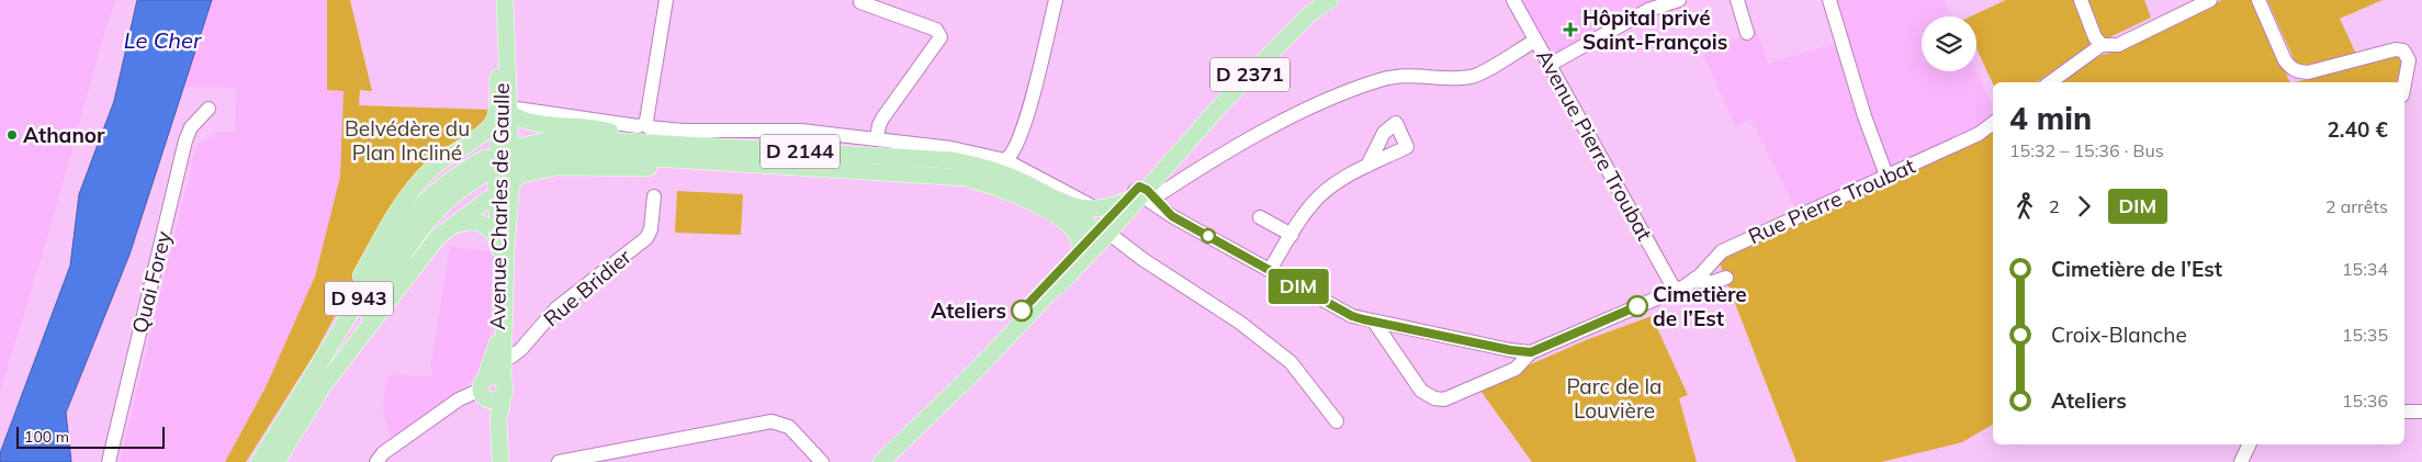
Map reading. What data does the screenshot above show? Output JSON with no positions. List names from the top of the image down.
{
  "streets": {
    "main road": [
      "D 2371",
      "D 2144",
      "Avenue Charles de Gaulle",
      "D 943"
    ],
    "street": [
      "Avenue Pierre Troubat",
      "Rue Pierre Troubat",
      "Quai Forey",
      "Rue Bridier"
    ]
  },
  "crossings": [
    ["D 2371", "D 2144"],
    ["Avenue Pierre Troubat", "Rue Pierre Troubat"],
    ["D 2144", "Avenue Charles de Gaulle"],
    ["D 2144", "D 943"],
    ["Avenue Charles de Gaulle", "Rue Bridier"],
    ["Avenue Charles de Gaulle", "D 943"]
  ],
  "water": ["Le Cher"],
  "parks": ["Belvédère du Plan Incliné", "Parc de la Louvière"],
  "places": {
    "health": ["Hôpital privé Saint-François"],
    "other": ["Athanor", "Cimetière de l’Est", "Ateliers"]
  },
  "lines": ["bus line DIM"],
  "scale_bar": "100 m",
  "page": {
    "on_map": "DIM",
    "heading": ["4 min", "15:32 – 15:36 · Bus", "2.40 €"],
    "legs": ["2", "DIM", "2 arrêts"],
    "list": [
      {
        "name": "Cimetière de l’Est",
        "value": "15:34"
      },
      {
        "name": "Croix-Blanche",
        "value": "15:35"
      },
      {
        "name": "Ateliers",
        "value": "15:36"
      }
    ],
    "scale": "100 m"
  }
}
